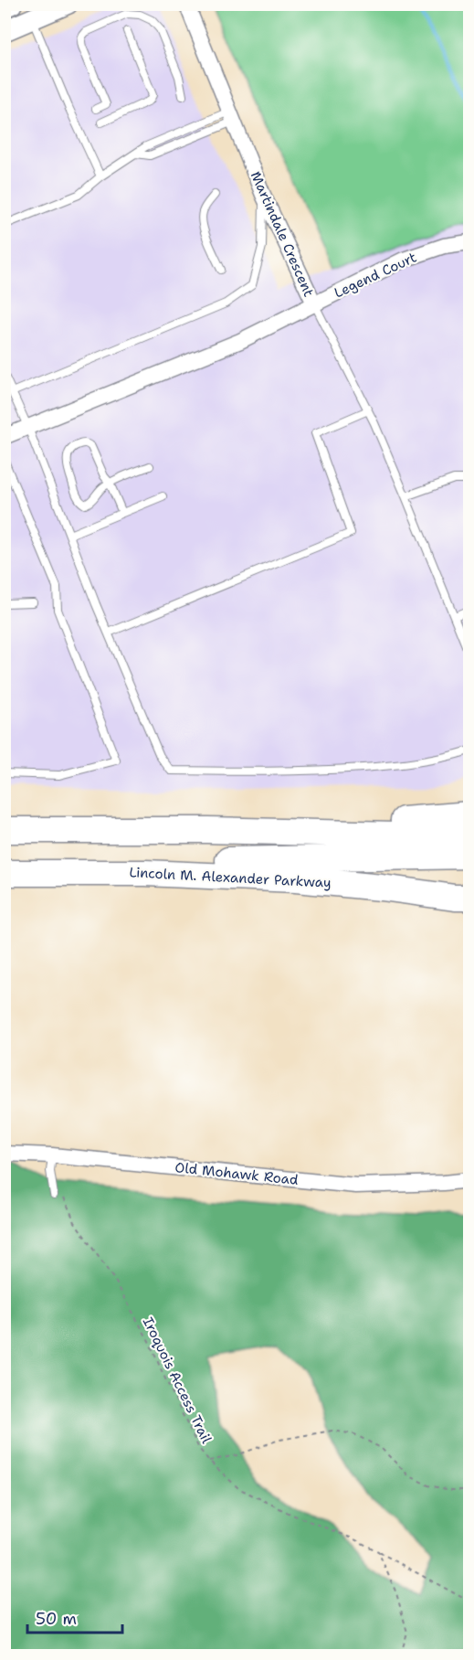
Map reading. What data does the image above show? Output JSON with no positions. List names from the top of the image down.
{
  "streets": {
    "highway": ["Lincoln M. Alexander Parkway"],
    "street": ["Martindale Crescent", "Legend Court", "Old Mohawk Road"],
    "path": ["Iroquois Access Trail"]
  },
  "crossings": [
    ["Martindale Crescent", "Legend Court"]
  ],
  "scale_bar": "50 m"
}
